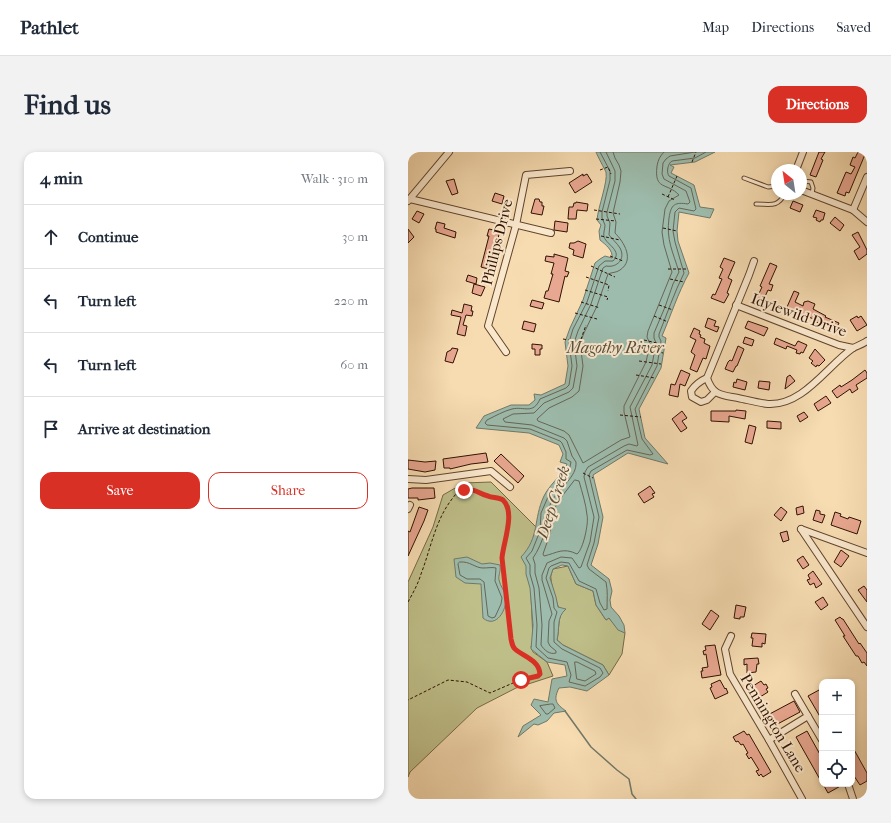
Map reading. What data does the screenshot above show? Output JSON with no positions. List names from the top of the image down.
{
  "streets": {
    "street": ["Phillips Drive", "Idylewild Drive", "Pennington Lane"]
  },
  "water": ["Magothy River", "Deep Creek"],
  "north": "top left",
  "page": {
    "header": "Pathlet",
    "nav": ["Map", "Directions", "Saved"],
    "buttons": [
      "Directions",
      ["Save", "Share"]
    ],
    "title": "Find us",
    "heading": ["4 min", "Walk · 310 m"],
    "list": [
      ["Continue", "30 m"],
      ["Turn left", "220 m"],
      ["Turn left", "60 m"],
      "Arrive at destination"
    ],
    "map_buttons": ["+", "−"]
  }
}
